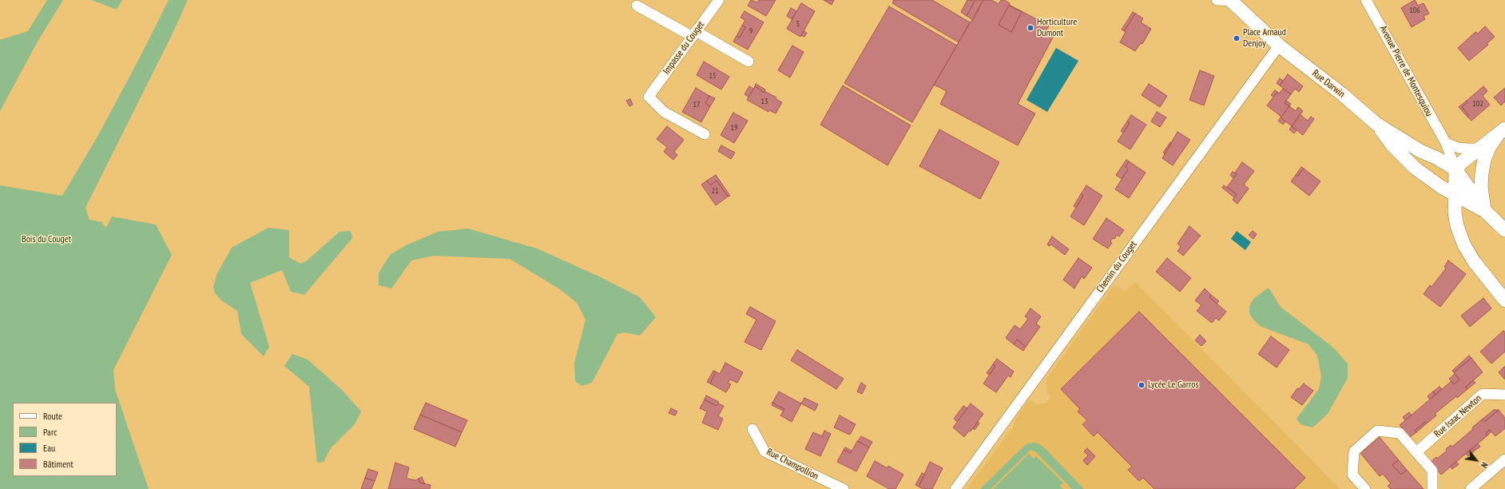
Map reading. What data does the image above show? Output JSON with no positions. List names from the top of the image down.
{
  "streets": {
    "street": [
      "Impasse du Couget",
      "Avenue Pierre de Montesquiou",
      "Rue Darwin",
      "Chemin du Couget",
      "Rue Isaac Newton",
      "Rue Champollion"
    ]
  },
  "crossings": [
    ["Avenue Pierre de Montesquiou", "Rue Darwin"],
    ["Rue Darwin", "Chemin du Couget"]
  ],
  "parks": ["Bois du Couget"],
  "places": ["Horticulture Dumont", "Place Arnaud Denjoy", "Lycée Le Garros"],
  "house_numbers": [
    "106",
    "5",
    "9",
    "15",
    "13",
    "102",
    "17",
    "19",
    "21"
  ],
  "legend": [
    "Route",
    "Parc",
    "Eau",
    "Bâtiment"
  ],
  "north": "bottom right"
}
